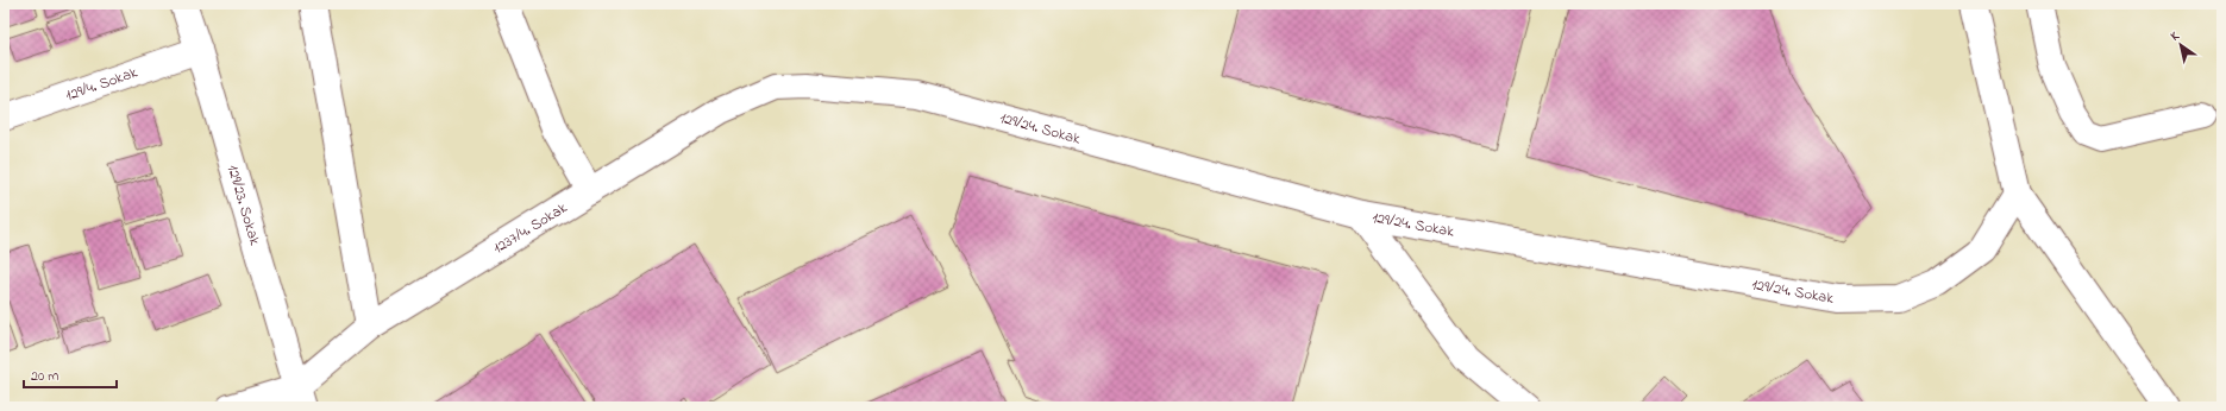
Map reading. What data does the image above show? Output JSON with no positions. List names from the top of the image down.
{
  "streets": {
    "lane": [
      "129/4. Sokak",
      "129/24. Sokak",
      "129/23. Sokak",
      "1237/4. Sokak"
    ]
  },
  "crossings": [
    ["129/4. Sokak", "129/23. Sokak"],
    ["129/24. Sokak", "1237/4. Sokak"],
    ["129/23. Sokak", "1237/4. Sokak"]
  ],
  "scale_bar": "20 m",
  "north": "top left"
}
